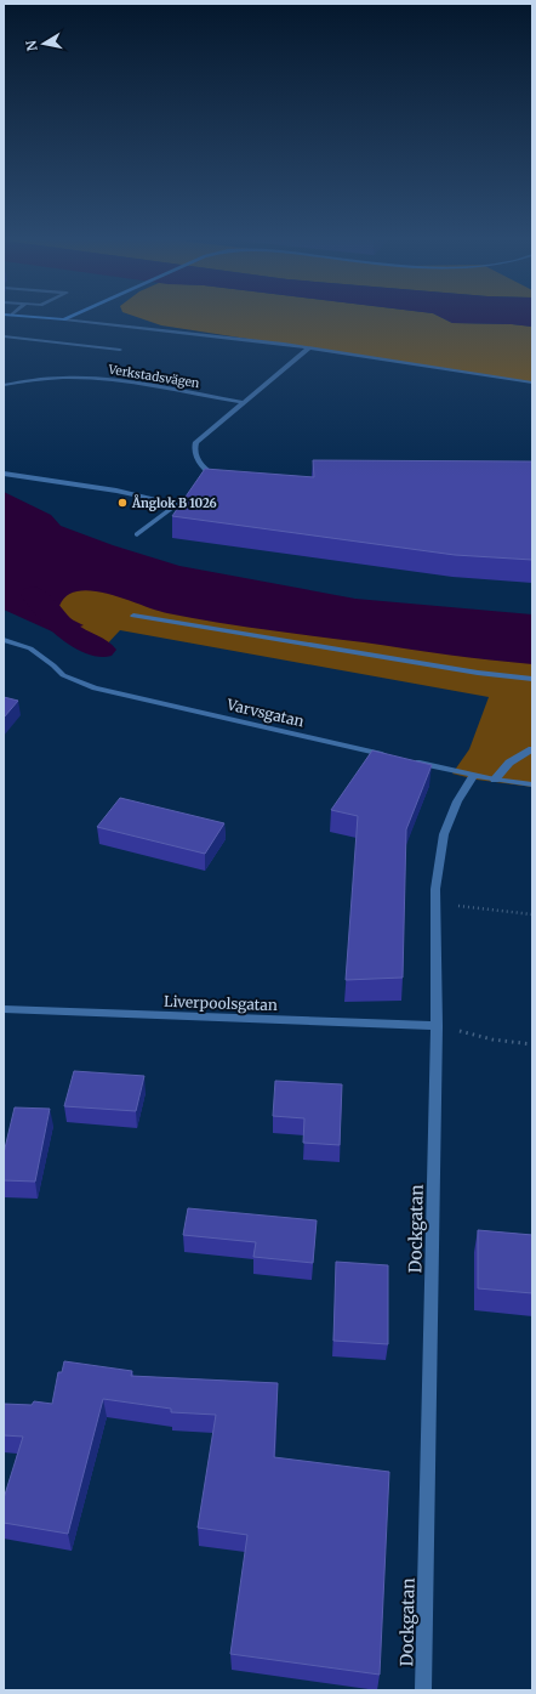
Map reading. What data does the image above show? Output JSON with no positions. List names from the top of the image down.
{
  "streets": {
    "street": [
      "Verkstadsvägen",
      "Varvsgatan",
      "Liverpoolsgatan",
      "Dockgatan"
    ]
  },
  "crossings": [
    ["Liverpoolsgatan", "Dockgatan"]
  ],
  "places": ["Ånglok B 1026"],
  "north": "left"
}
